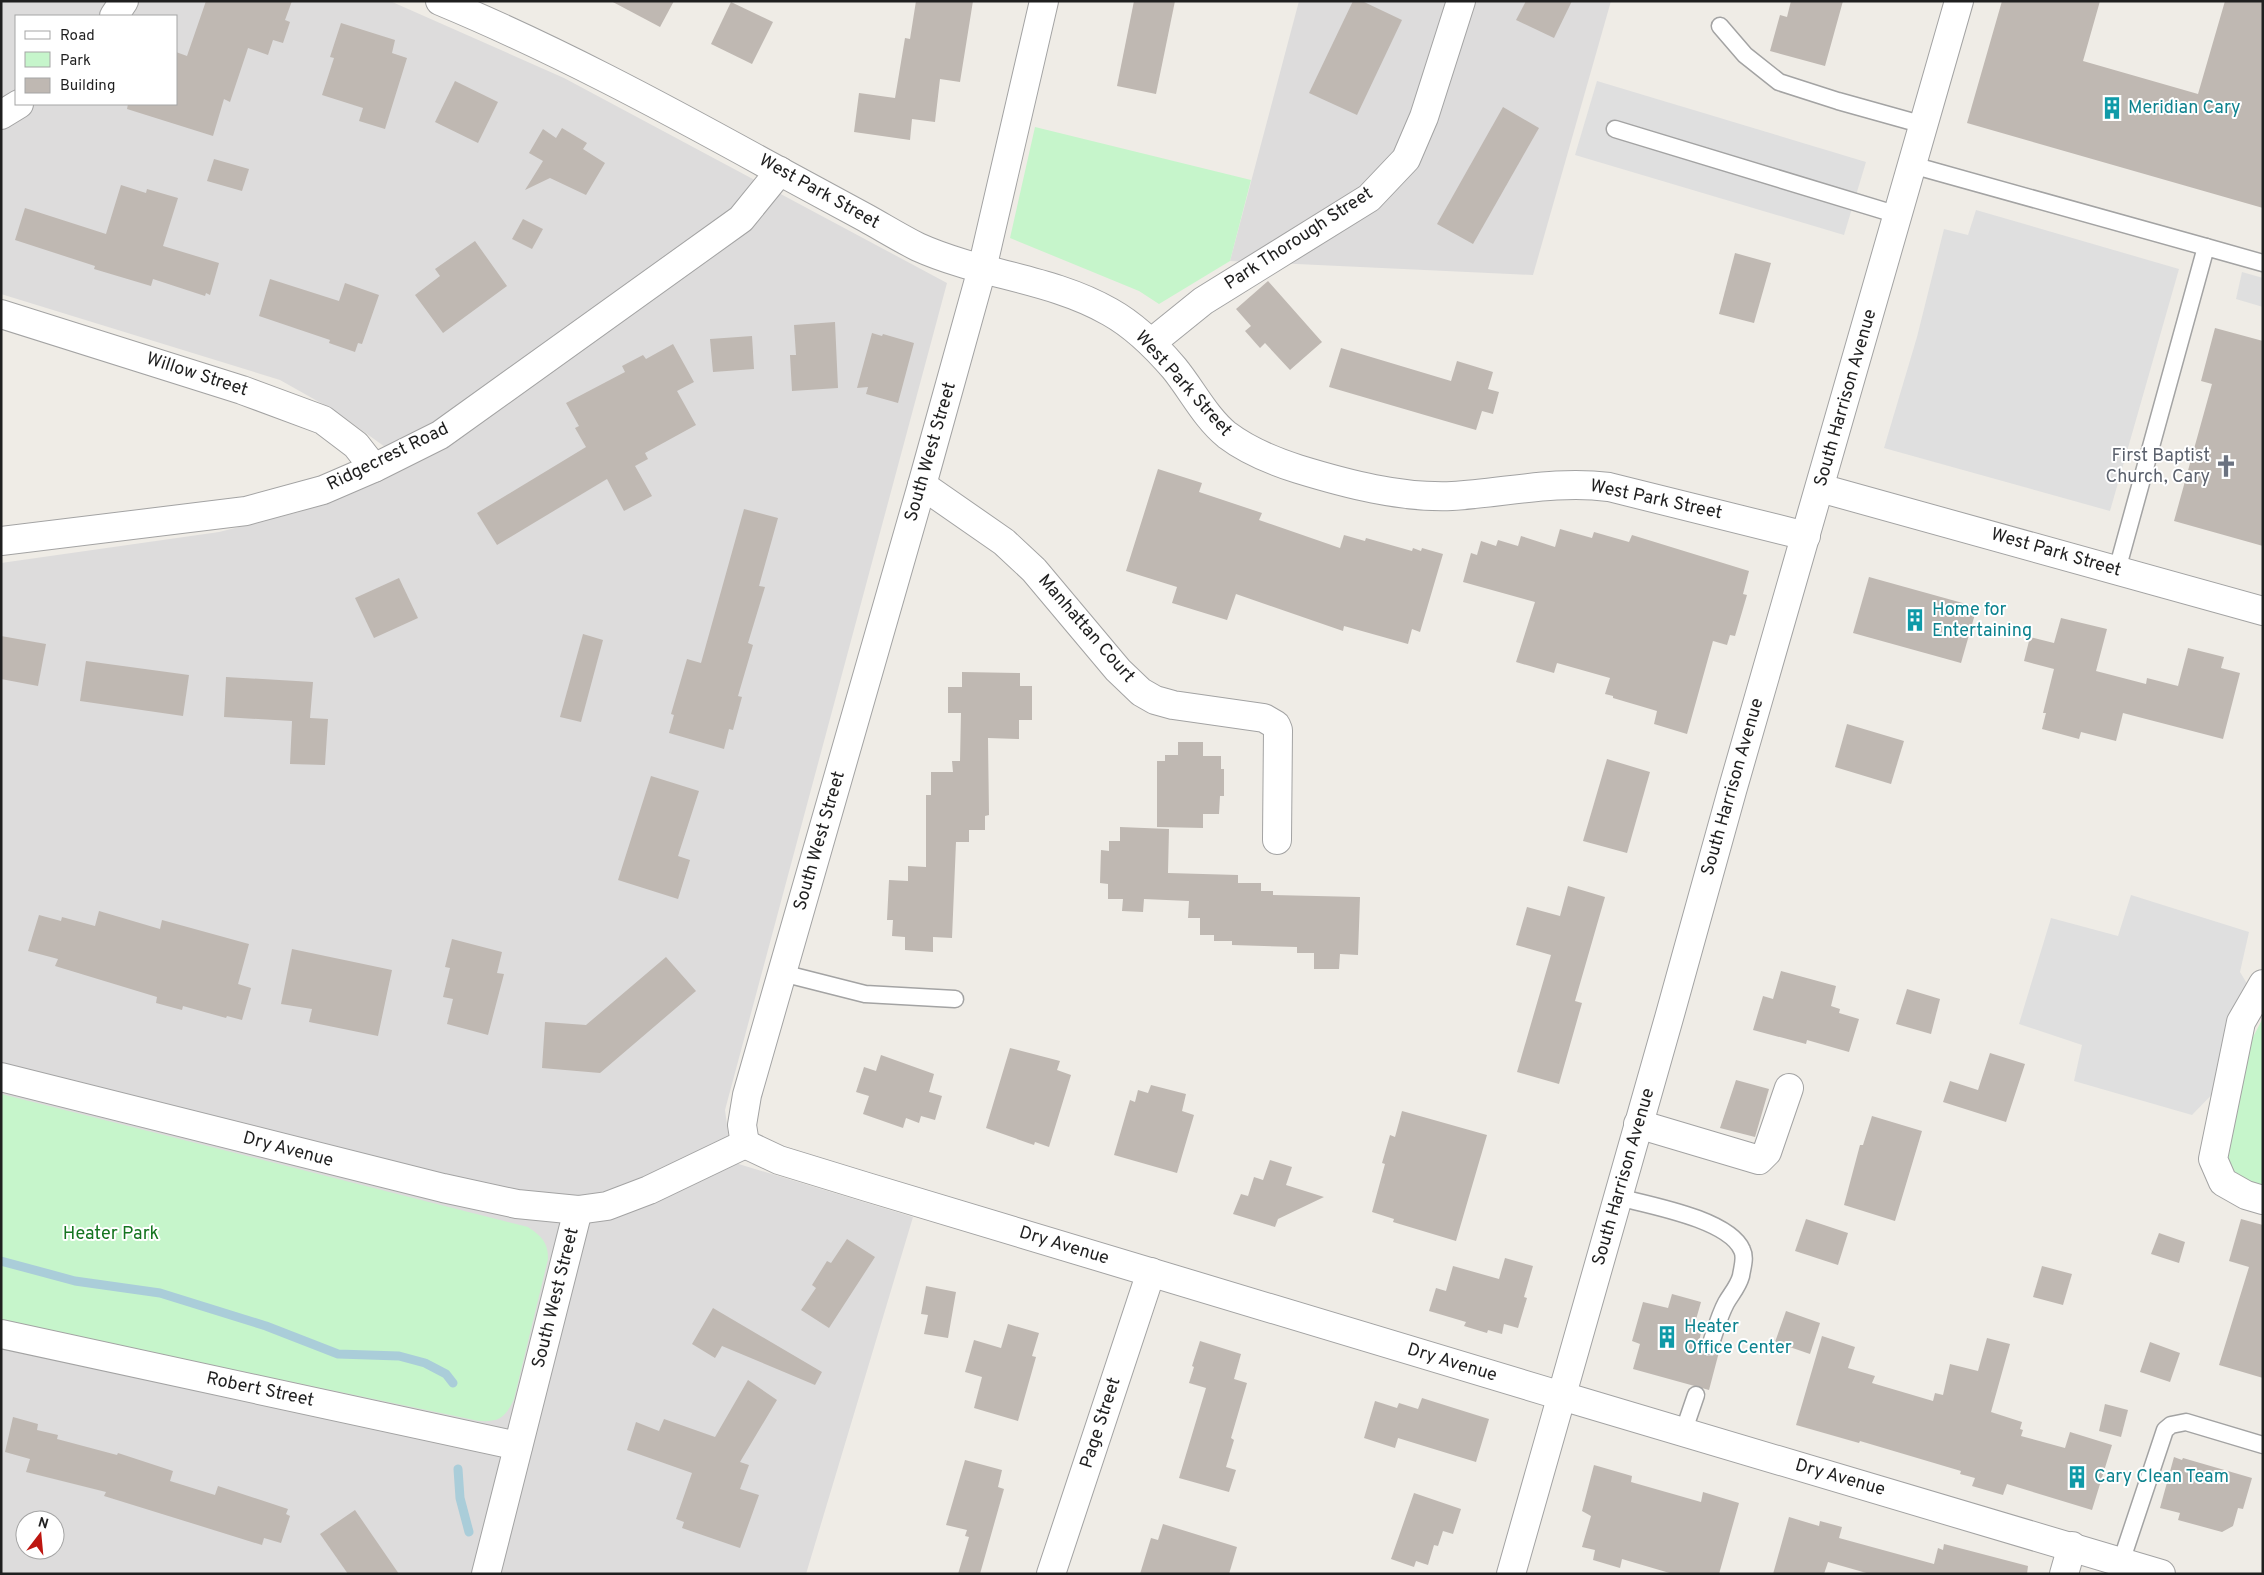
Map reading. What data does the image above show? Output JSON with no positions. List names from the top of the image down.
{
  "streets": {
    "street": [
      "West Park Street",
      "Park Thorough Street",
      "Willow Street",
      "South Harrison Avenue",
      "South West Street",
      "Ridgecrest Road",
      "Manhattan Court",
      "Dry Avenue",
      "Robert Street",
      "Page Street"
    ]
  },
  "crossings": [
    ["West Park Street", "Park Thorough Street"],
    ["West Park Street", "South Harrison Avenue"],
    ["West Park Street", "South West Street"],
    ["West Park Street", "Ridgecrest Road"],
    ["Willow Street", "Ridgecrest Road"],
    ["South Harrison Avenue", "Dry Avenue"],
    ["South West Street", "Manhattan Court"],
    ["South West Street", "Dry Avenue"],
    ["South West Street", "Robert Street"],
    ["Dry Avenue", "Page Street"]
  ],
  "parks": ["Heater Park"],
  "places": {
    "building": [
      "Meridian Cary",
      "Home for Entertaining",
      "Heater Office Center",
      "Cary Clean Team"
    ],
    "church": ["First Baptist Church, Cary"]
  },
  "legend": ["Road", "Park", "Building"],
  "north": "top"
}
